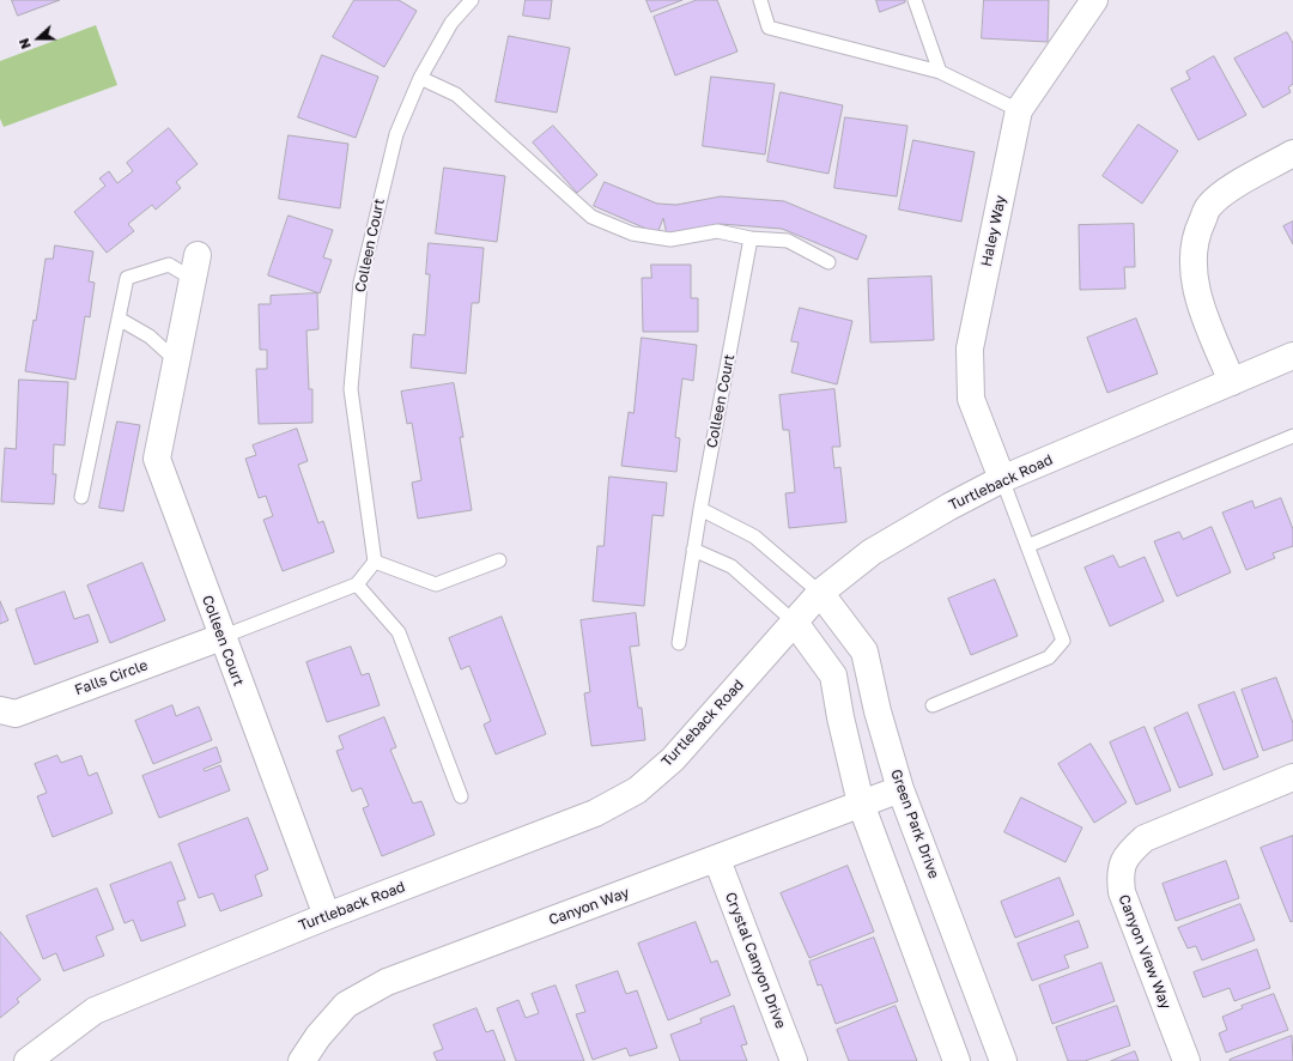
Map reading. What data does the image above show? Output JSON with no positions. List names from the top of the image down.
{
  "streets": {
    "street": [
      "Haley Way",
      "Colleen Court",
      "Turtleback Road",
      "Falls Circle",
      "Green Park Drive",
      "Canyon Way",
      "Canyon View Way",
      "Crystal Canyon Drive"
    ]
  },
  "crossings": [
    ["Haley Way", "Turtleback Road"],
    ["Colleen Court", "Turtleback Road"],
    ["Colleen Court", "Falls Circle"],
    ["Turtleback Road", "Green Park Drive"],
    ["Green Park Drive", "Canyon Way"],
    ["Canyon Way", "Crystal Canyon Drive"]
  ],
  "north": "left"
}
